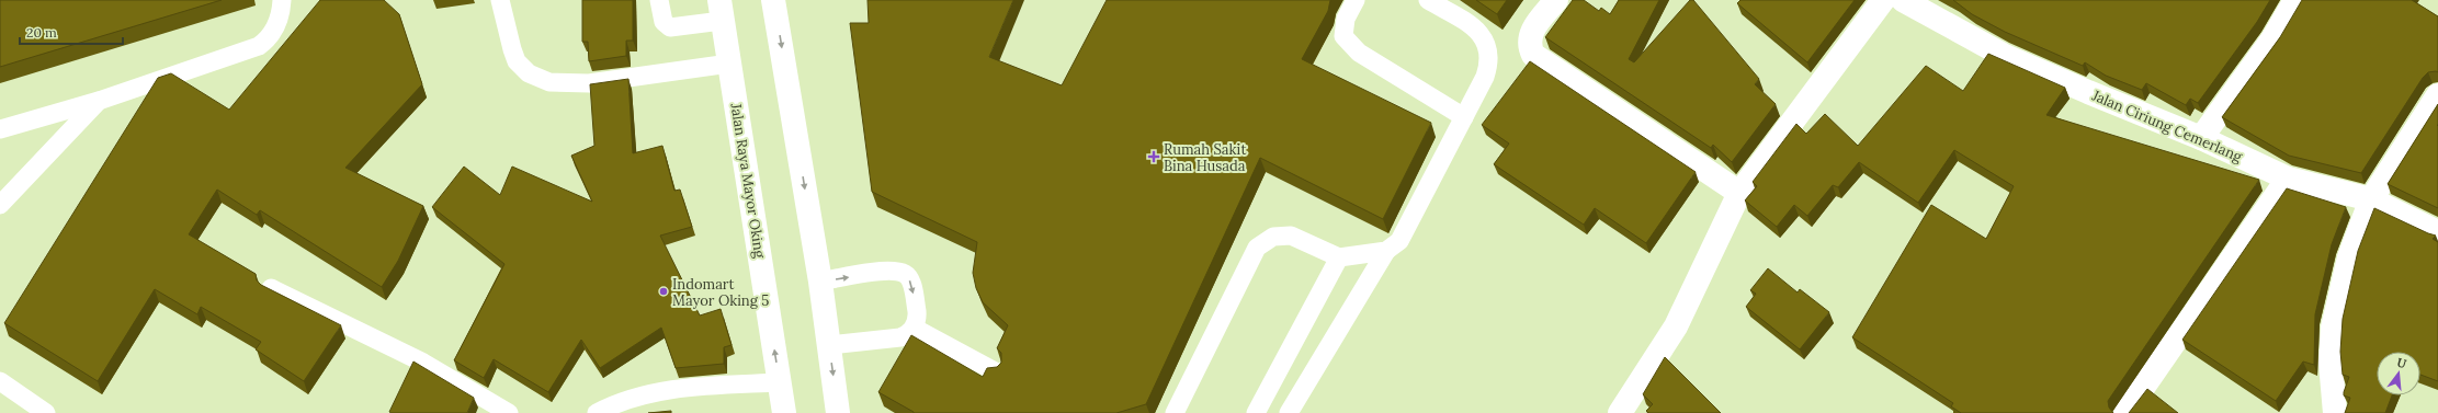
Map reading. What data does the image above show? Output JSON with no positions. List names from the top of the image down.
{
  "streets": {
    "street": ["Jalan Ciriung Cemerlang", "Jalan Raya Mayor Oking"]
  },
  "places": {
    "health": ["Rumah Sakit Bina Husada"],
    "other": ["Indomart Mayor Oking 5"]
  },
  "scale_bar": "20 m",
  "north": "top"
}
